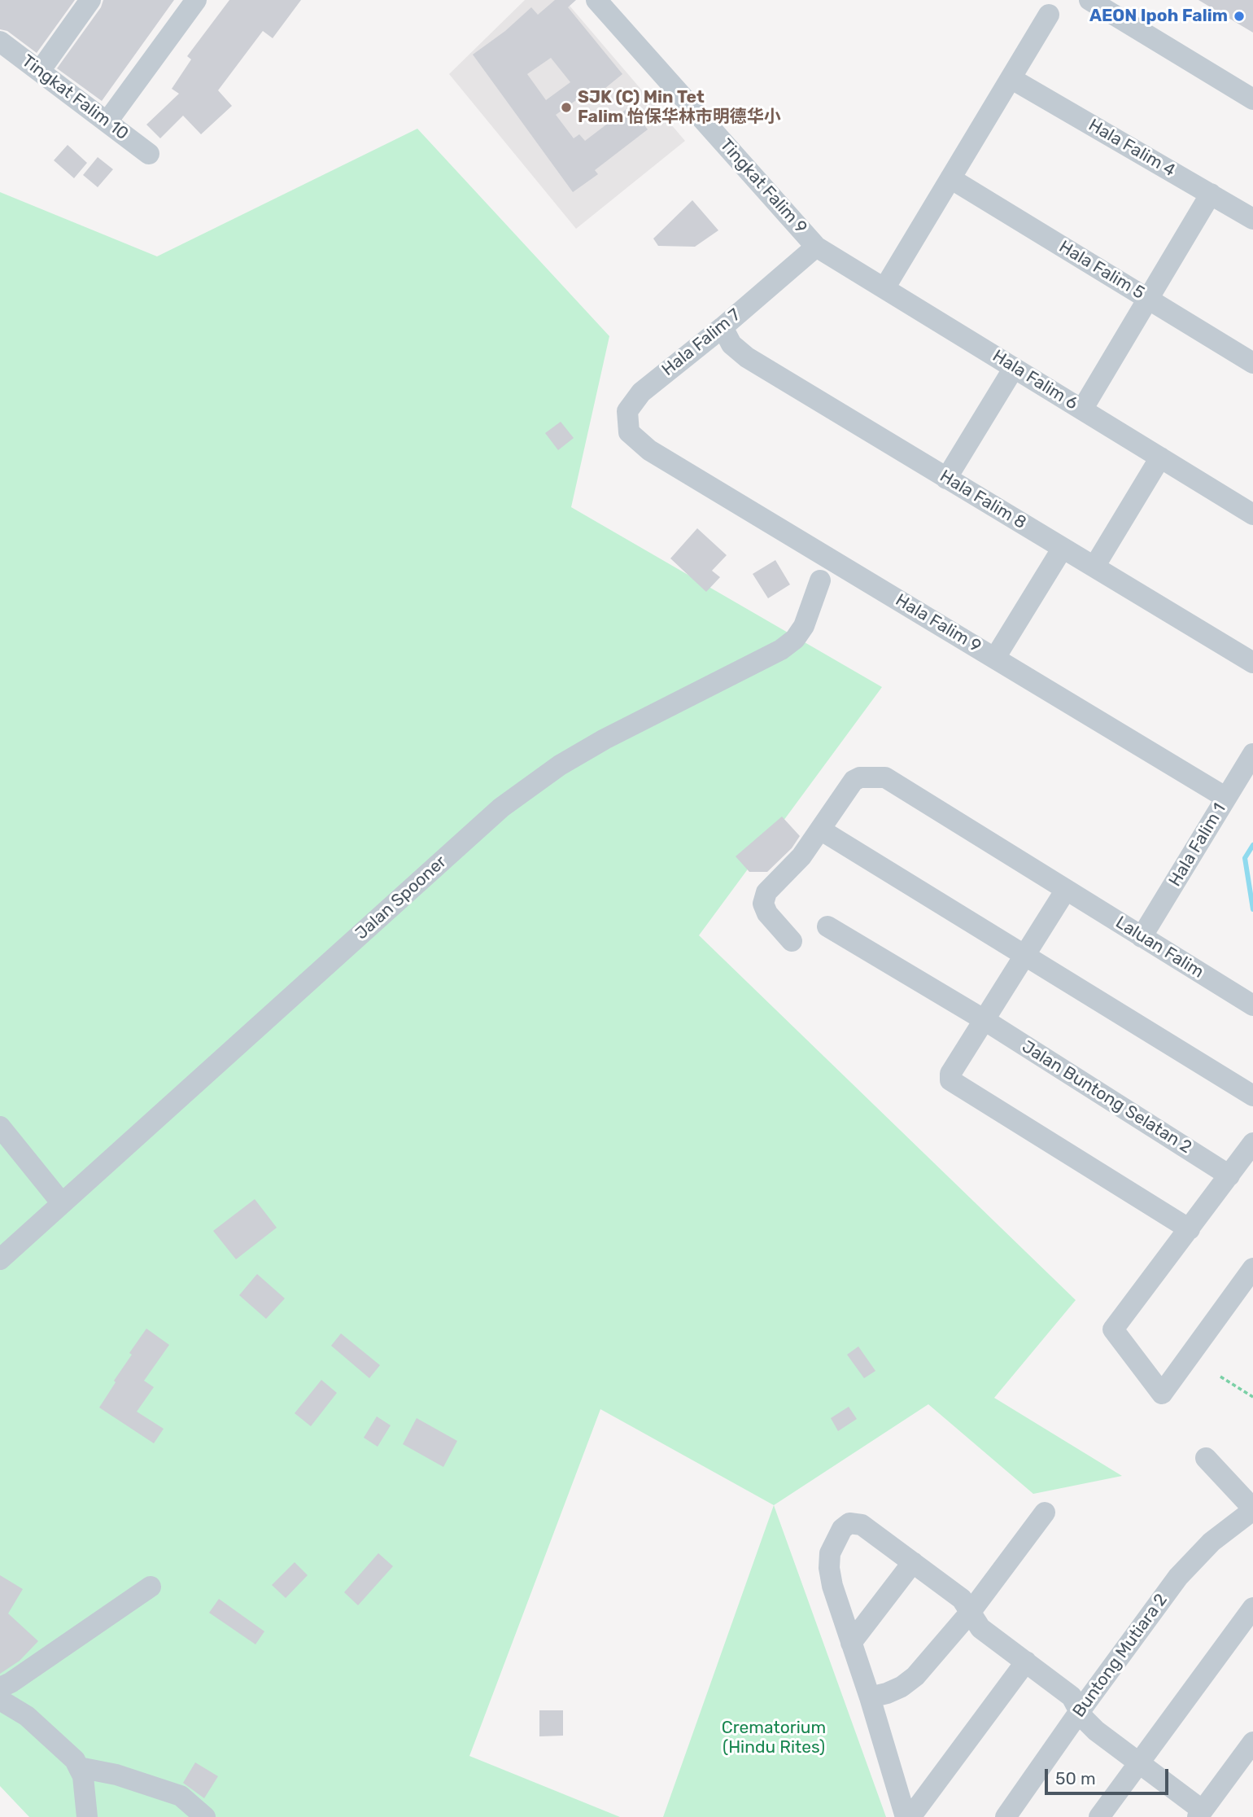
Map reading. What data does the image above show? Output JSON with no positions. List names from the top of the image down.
{
  "streets": {
    "street": [
      "Tingkat Falim 10",
      "Hala Falim 4",
      "Tingkat Falim 9",
      "Hala Falim 5",
      "Hala Falim 7",
      "Hala Falim 6",
      "Hala Falim 8",
      "Hala Falim 9",
      "Hala Falim 1",
      "Jalan Spooner",
      "Laluan Falim",
      "Jalan Buntong Selatan 2",
      "Buntong Mutiara 2"
    ]
  },
  "crossings": [
    ["Tingkat Falim 9", "Hala Falim 7"],
    ["Tingkat Falim 9", "Hala Falim 6"],
    ["Hala Falim 7", "Hala Falim 6"],
    ["Hala Falim 7", "Hala Falim 8"],
    ["Hala Falim 7", "Hala Falim 9"],
    ["Hala Falim 9", "Hala Falim 1"],
    ["Hala Falim 1", "Laluan Falim"]
  ],
  "parks": ["Crematorium (Hindu Rites)"],
  "places": ["AEON Ipoh Falim", "SJK (C) Min Tet Falim 怡保华林市明德华小"],
  "scale_bar": "50 m"
}
